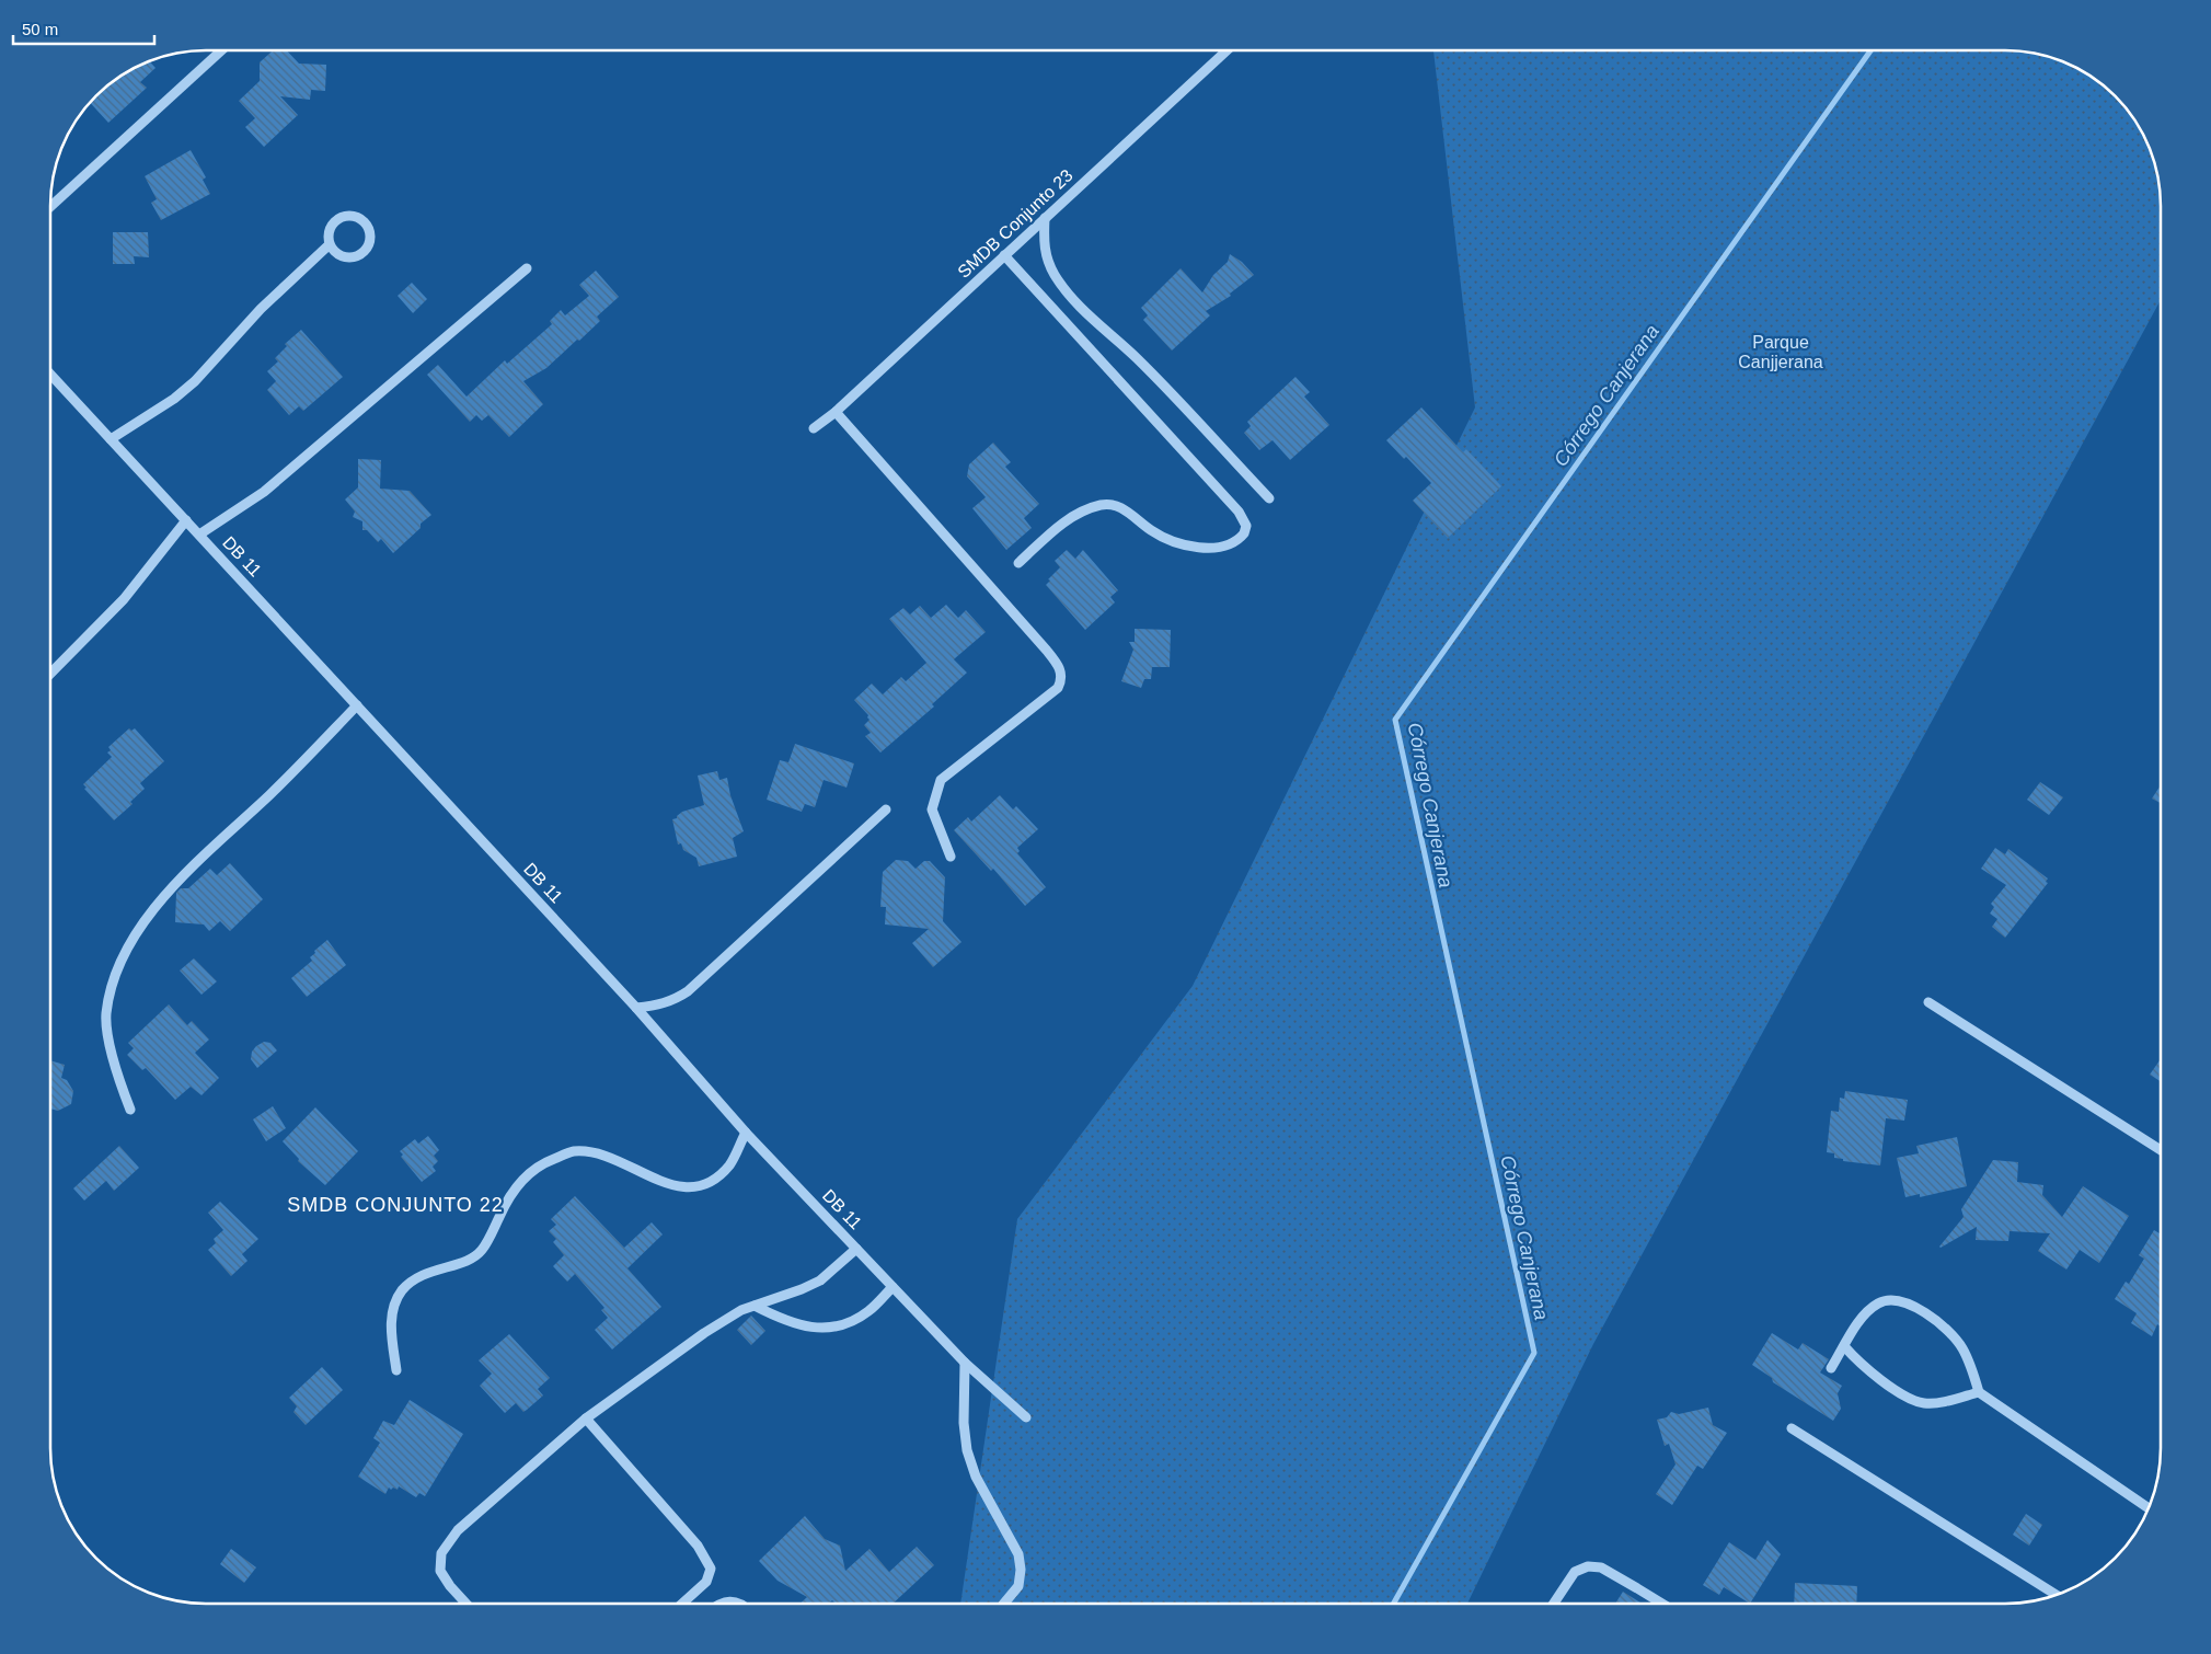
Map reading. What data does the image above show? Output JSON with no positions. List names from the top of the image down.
{
  "streets": {
    "street": ["SMDB Conjunto 23", "DB 11"]
  },
  "districts": ["SMDB CONJUNTO 22"],
  "water": ["Córrego Canjerana"],
  "parks": ["Parque Canjjerana"],
  "scale_bar": "50 m"
}
